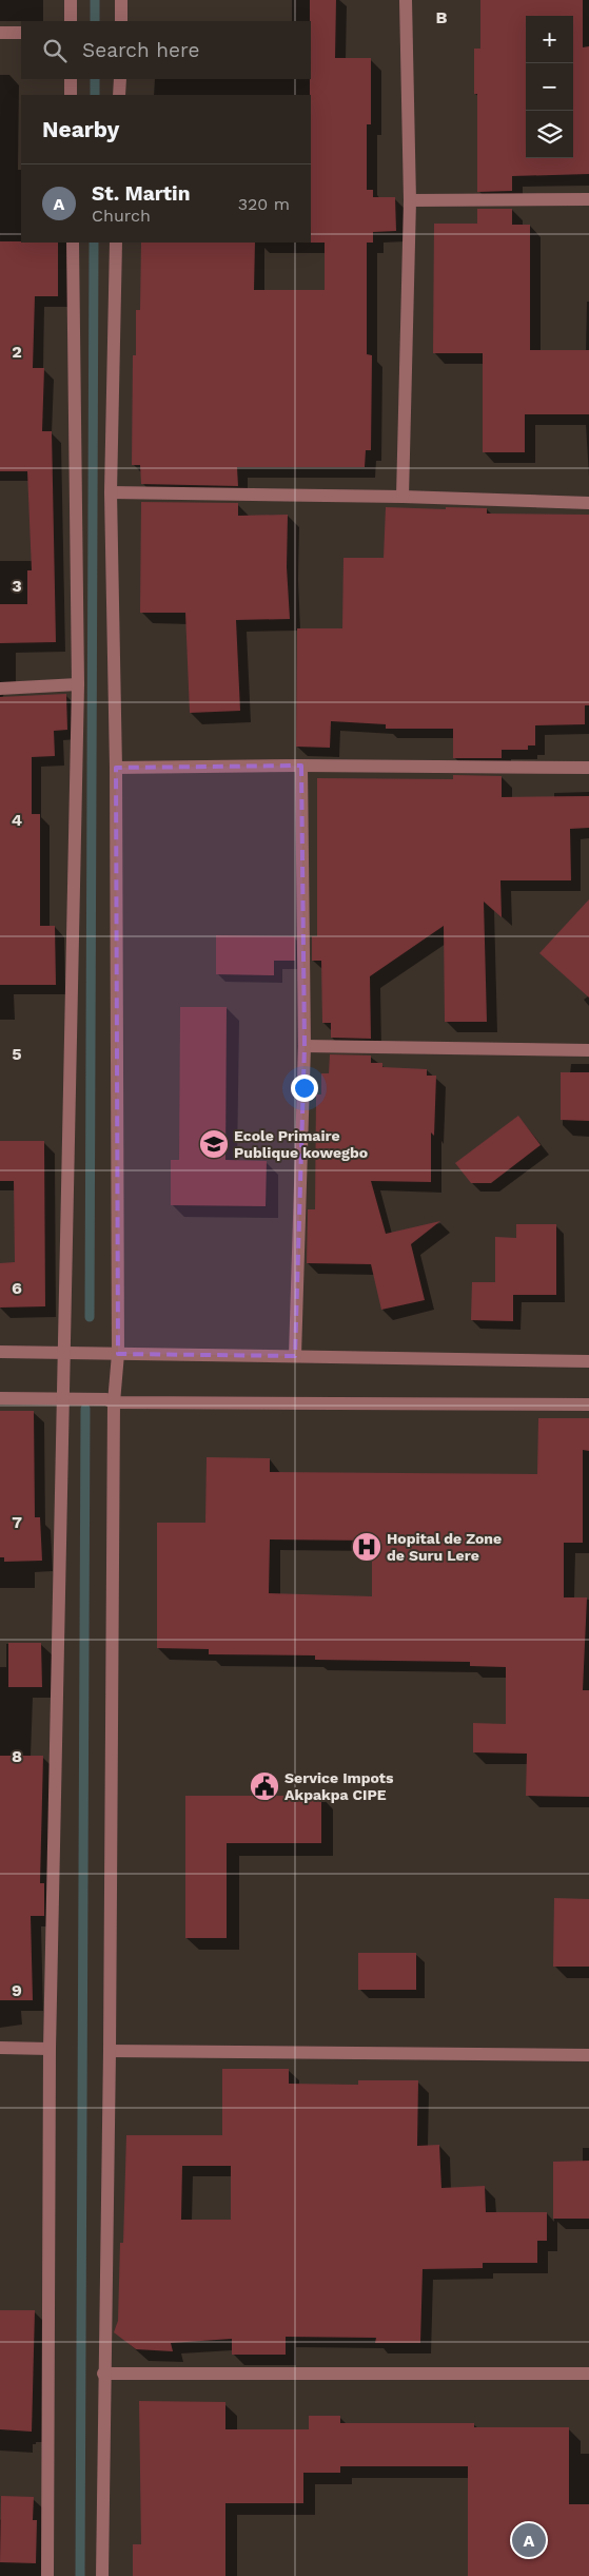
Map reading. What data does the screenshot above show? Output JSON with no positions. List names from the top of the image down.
{
  "places": {
    "school or university": ["Ecole Primaire Publique kowegbo"],
    "hospital": ["Hopital de Zone de Suru Lere"],
    "public building": ["Service Impots Akpakpa CIPE"]
  },
  "page": {
    "map_buttons": ["+", "−"],
    "search": "Search here",
    "heading": "Nearby",
    "list": [
      {
        "mark": "A",
        "name": "St. Martin",
        "note": "Church",
        "value": "320 m"
      }
    ],
    "pins": "A"
  },
  "grid": {
    "columns": ["B"],
    "rows": [
      "2",
      "3",
      "4",
      "5",
      "6",
      "7",
      "8",
      "9"
    ]
  }
}
